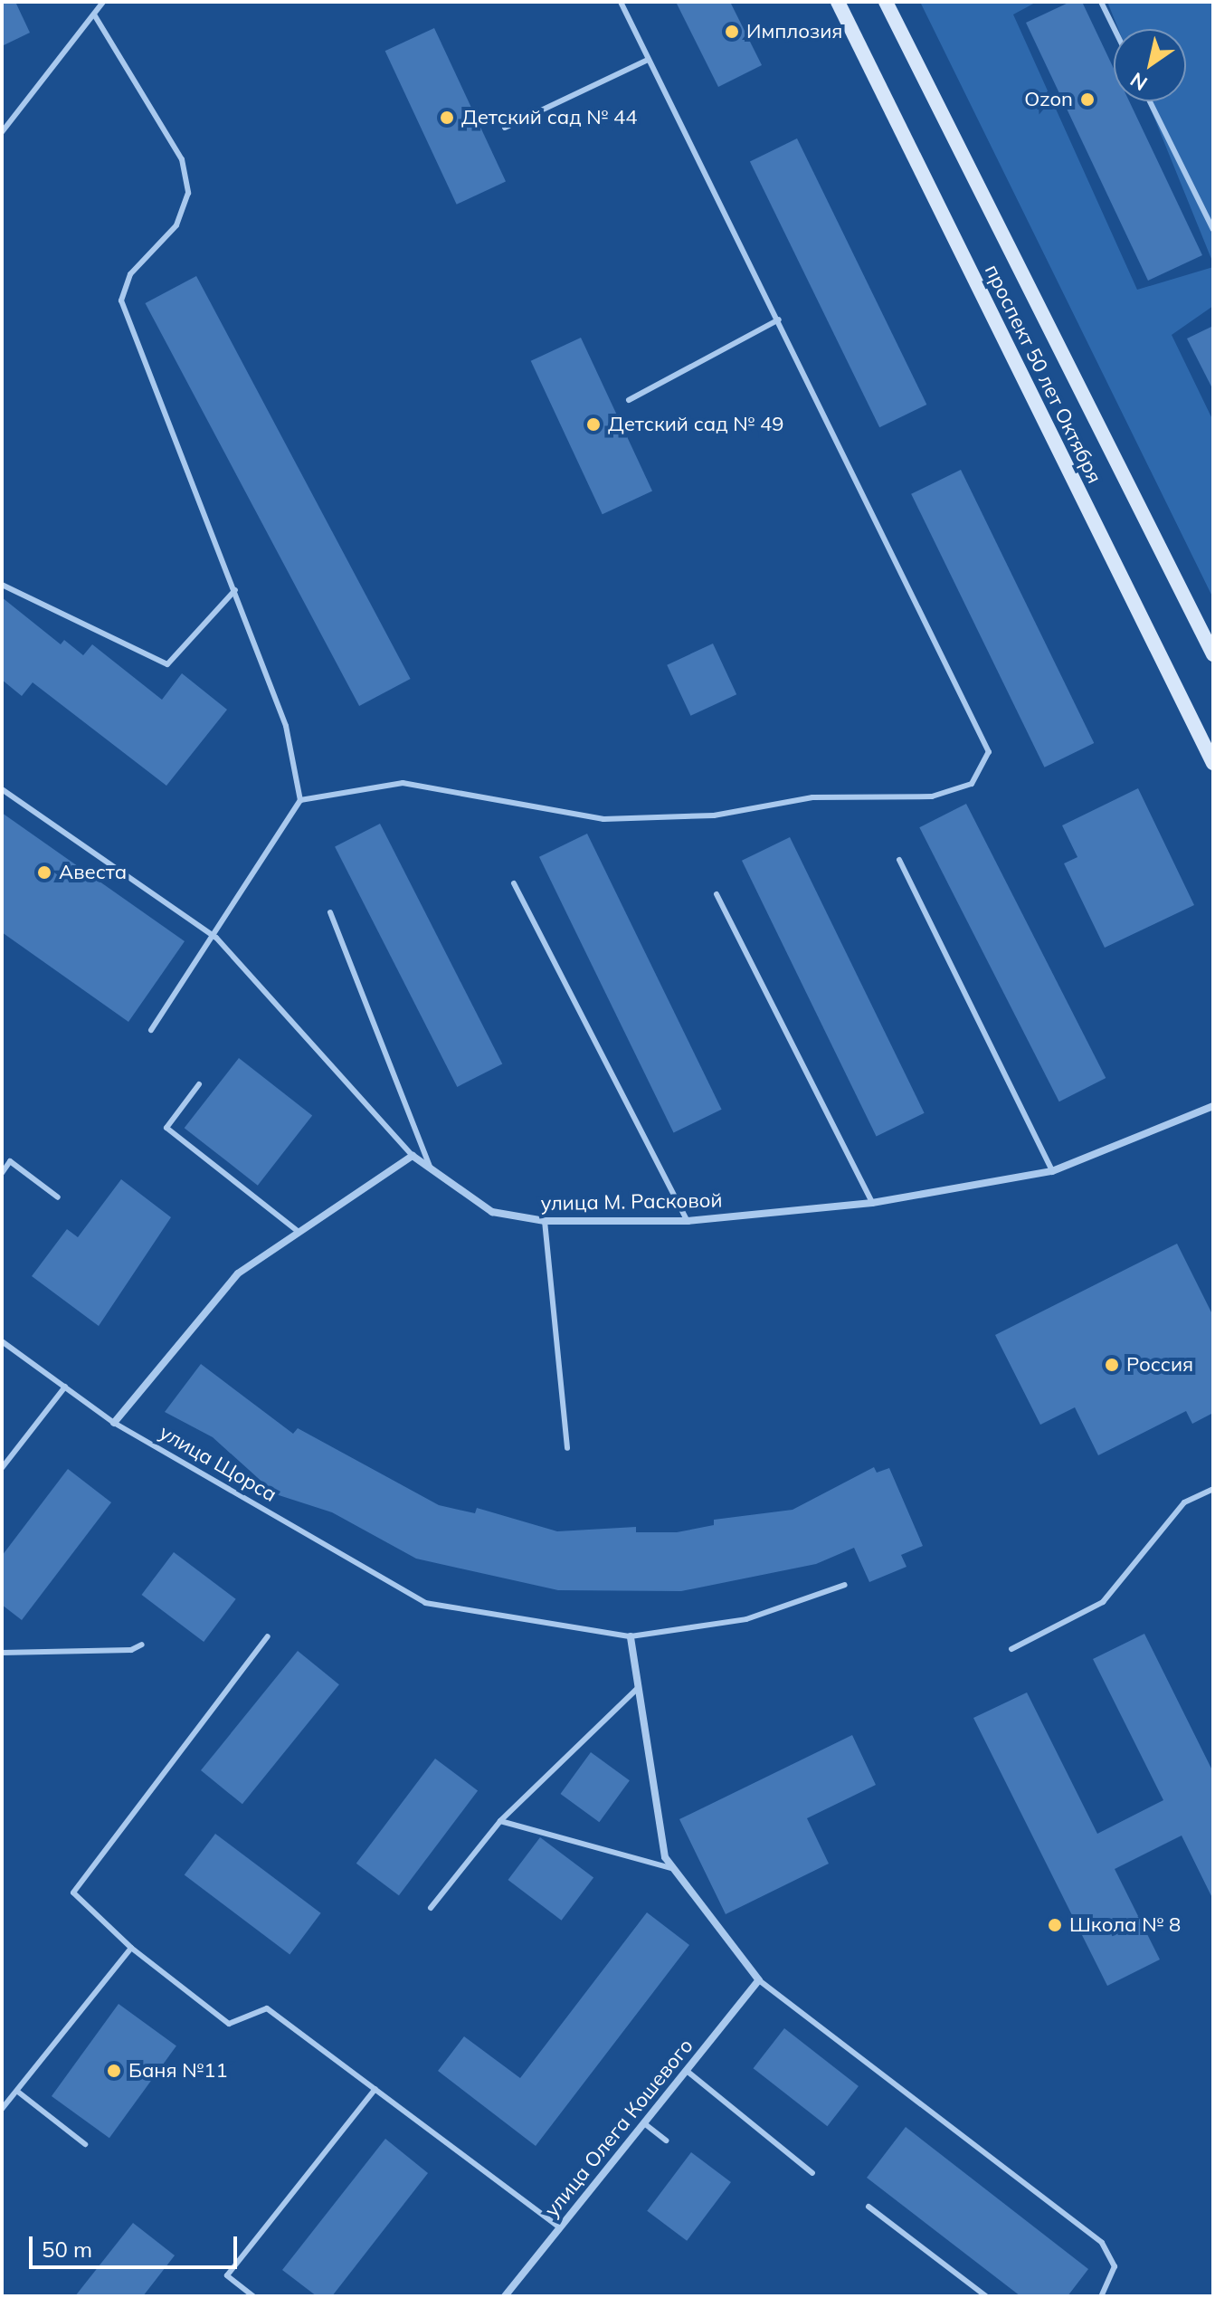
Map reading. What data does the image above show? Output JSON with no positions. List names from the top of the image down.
{
  "streets": {
    "main road": ["проспект 50 лет Октября"],
    "street": ["улица М. Расковой", "улица Олега Кошевого"],
    "lane": ["улица Щорса"]
  },
  "places": [
    "Имплозия",
    "Ozon",
    "Детский сад № 44",
    "Детский сад № 49",
    "Авеста",
    "Россия",
    "Школа № 8",
    "Баня №11"
  ],
  "scale_bar": "50 m",
  "north": "bottom left"
}
